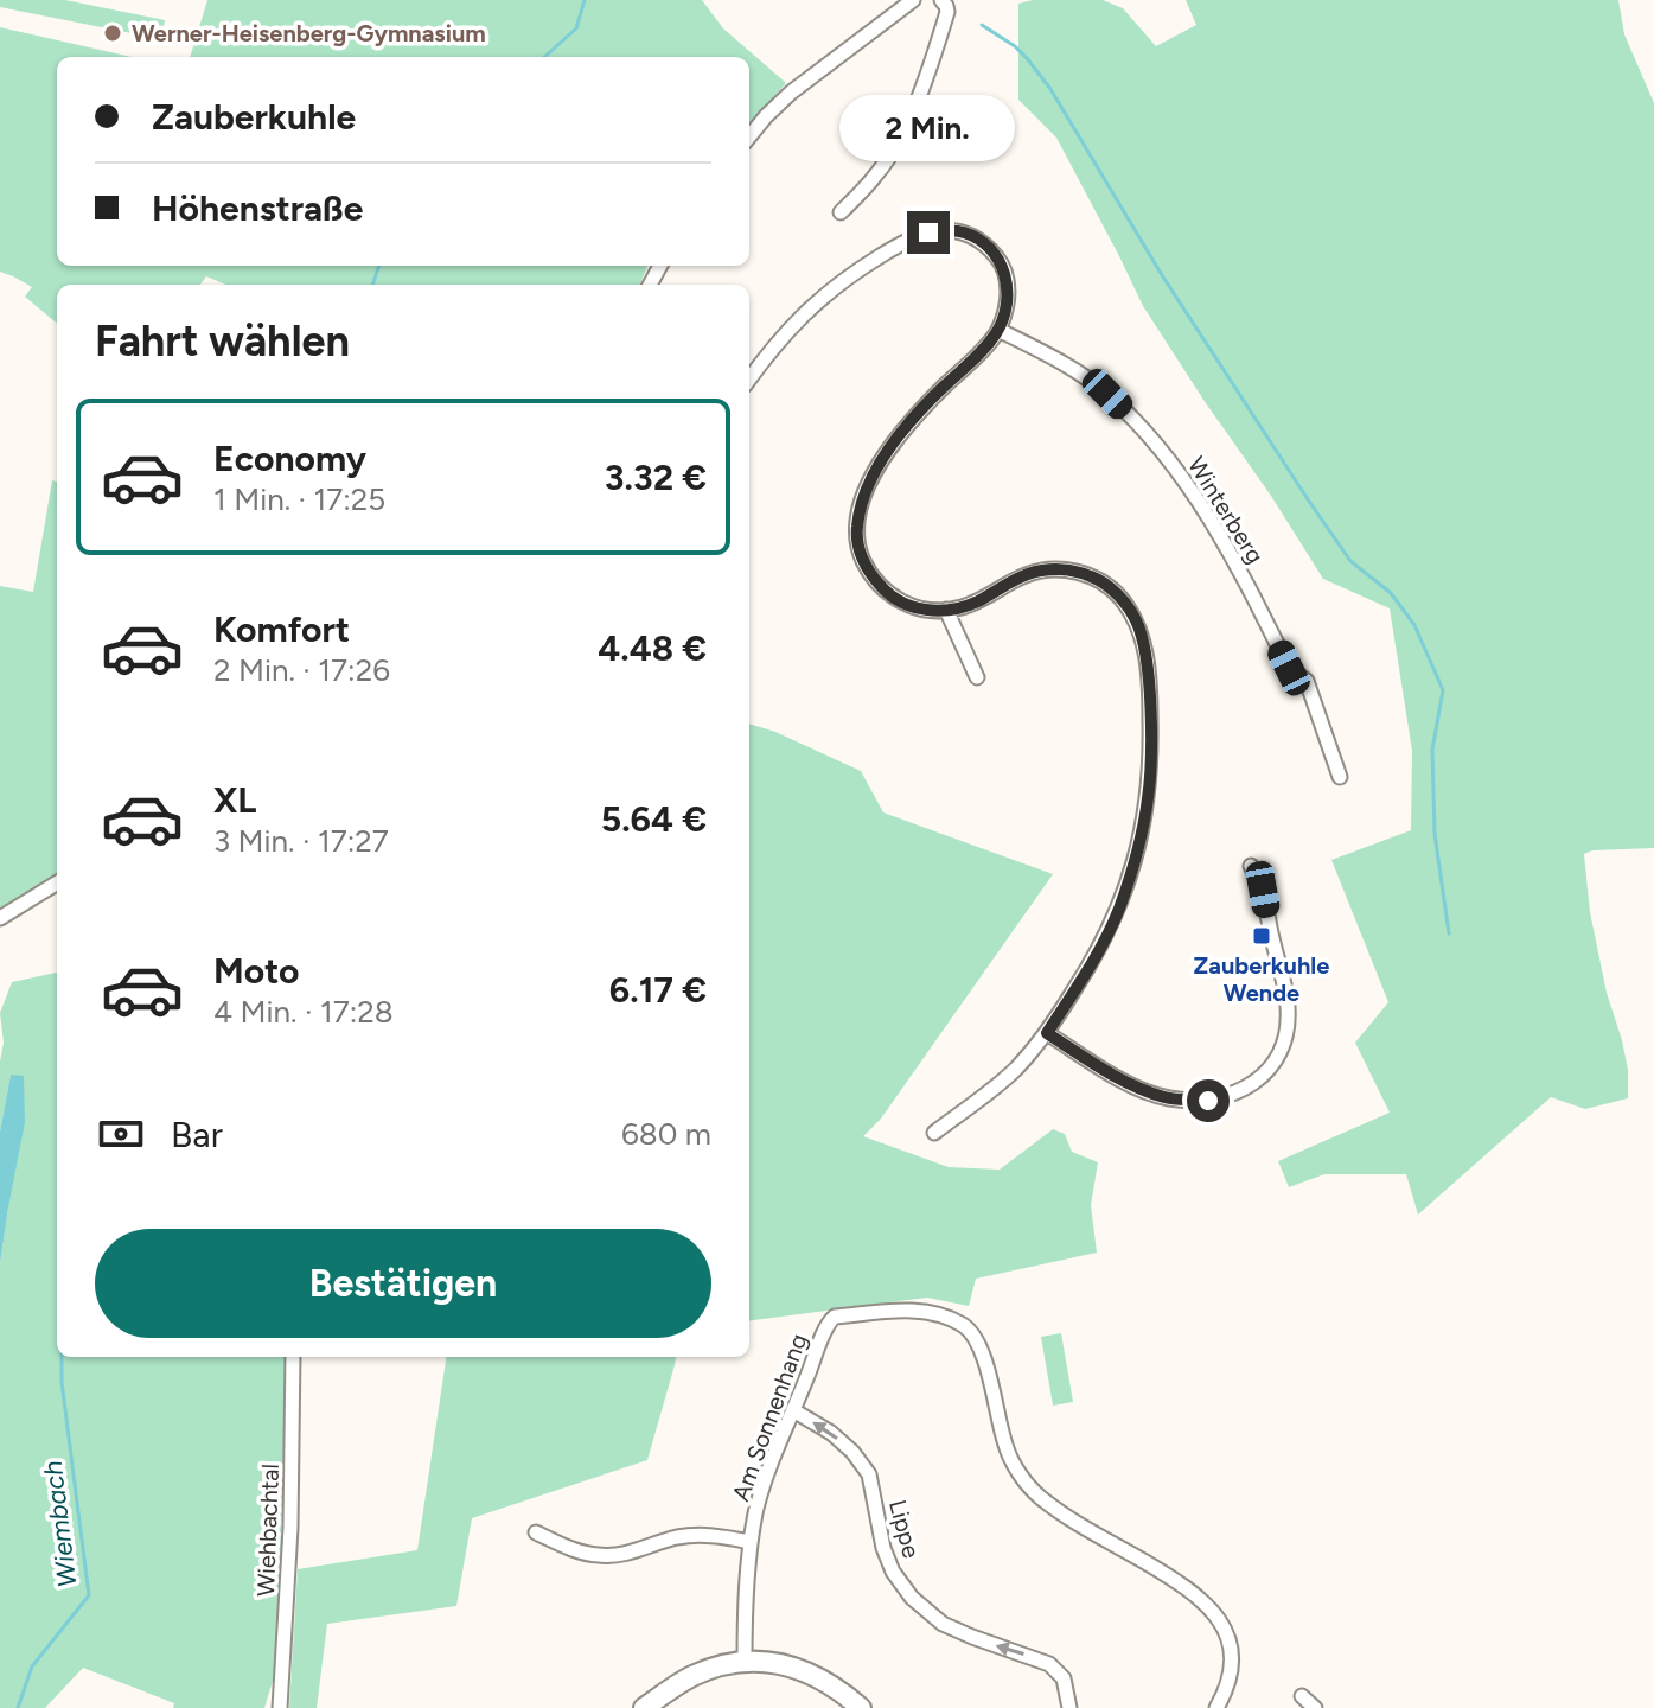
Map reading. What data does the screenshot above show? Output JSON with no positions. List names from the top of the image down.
{
  "streets": {
    "street": [
      "Winterberg",
      "Am Sonnenhang",
      "Lippe",
      "Wiehbachtal"
    ]
  },
  "crossings": [
    ["Am Sonnenhang", "Lippe"]
  ],
  "one_way": ["Lippe"],
  "water": ["Wiembach"],
  "places": {
    "other": ["Werner-Heisenberg-Gymnasium"],
    "transit": ["Zauberkuhle Wende"]
  },
  "page": {
    "banner": ["Zauberkuhle", "Höhenstraße"],
    "bubble": "2 Min.",
    "heading": "Fahrt wählen",
    "list": [
      {
        "name": "Economy",
        "note": "1 Min. · 17:25",
        "value": "3.32 €"
      },
      {
        "name": "Komfort",
        "note": "2 Min. · 17:26",
        "value": "4.48 €"
      },
      {
        "name": "XL",
        "note": "3 Min. · 17:27",
        "value": "5.64 €"
      },
      {
        "name": "Moto",
        "note": "4 Min. · 17:28",
        "value": "6.17 €"
      }
    ],
    "pay": ["Bar", "680 m"],
    "buttons": "Bestätigen"
  }
}
